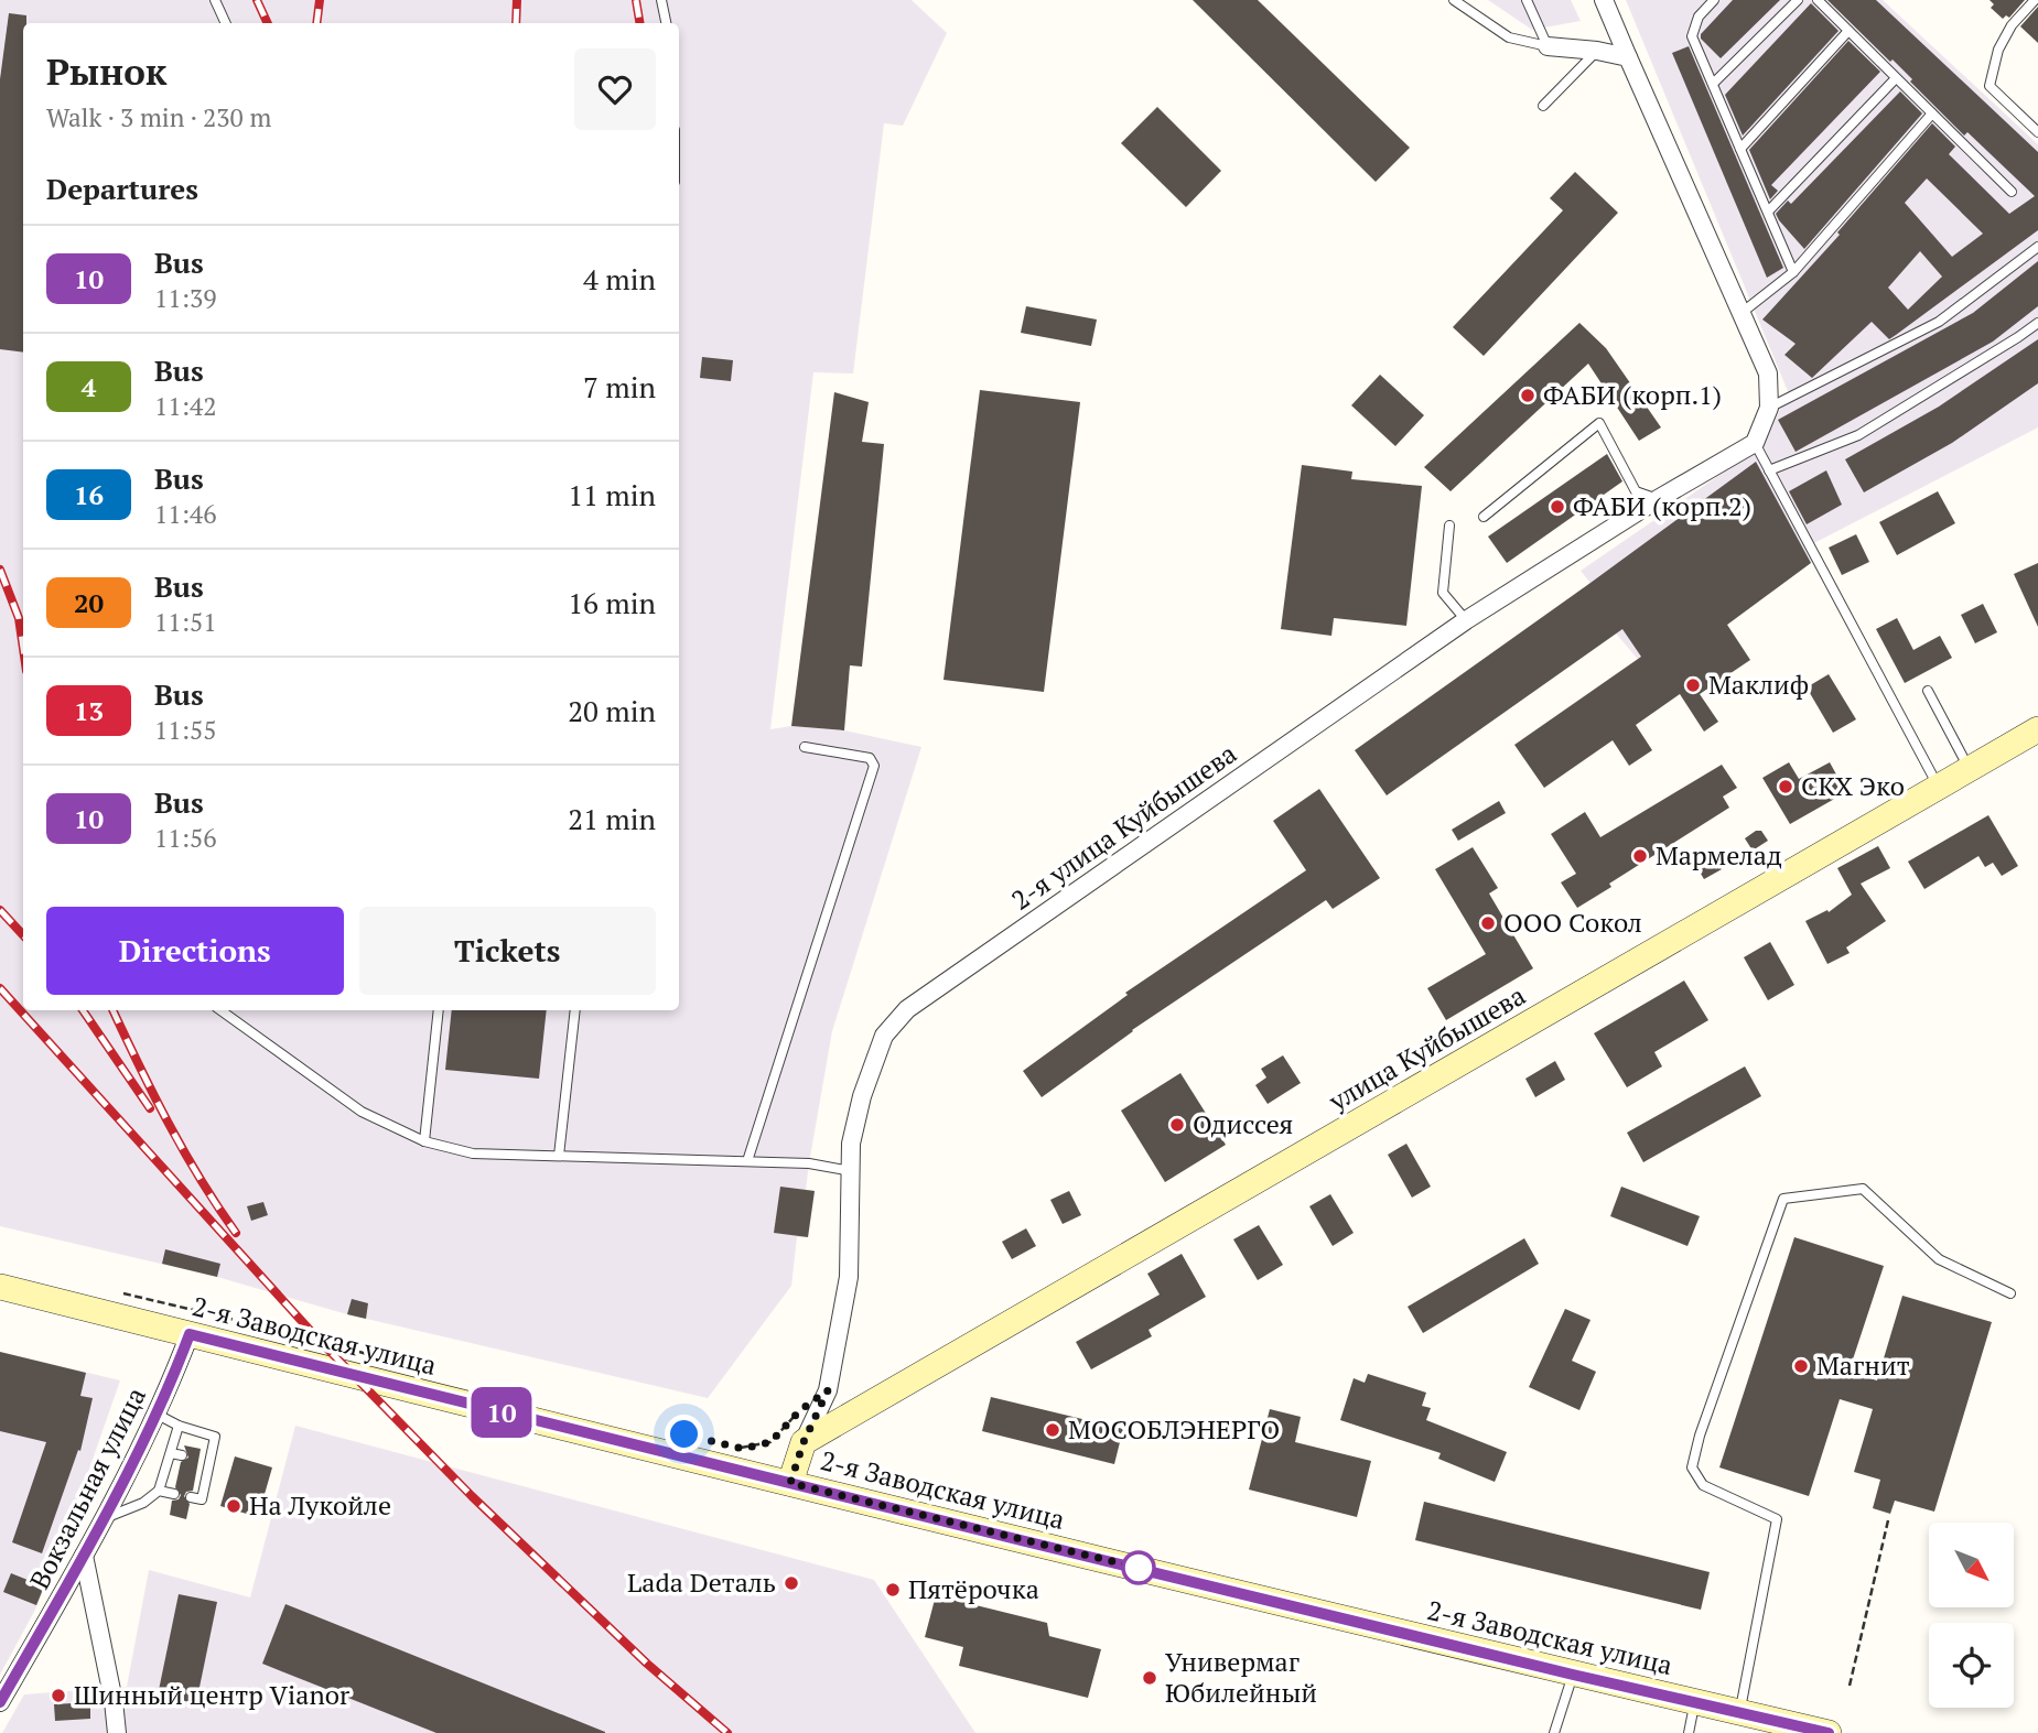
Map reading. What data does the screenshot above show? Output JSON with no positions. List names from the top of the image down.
{
  "streets": {
    "street": [
      "2-я улица Куйбышева",
      "улица Куйбышева",
      "2-я Заводская улица",
      "Вокзальная улица"
    ]
  },
  "crossings": [
    ["2-я улица Куйбышева", "улица Куйбышева"],
    ["2-я Заводская улица", "Вокзальная улица"]
  ],
  "places": [
    "ФАБИ (корп.1)",
    "ФАБИ (корп.2)",
    "Маклиф",
    "СКХ Эко",
    "Мармелад",
    "ООО Сокол",
    "Одиссея",
    "Магнит",
    "МОСОБЛЭНЕРГО",
    "На Лукойле",
    "Lada Dеталь",
    "Пятёрочка",
    "Универмаг Юбилейный",
    "Шинный центр Vianor"
  ],
  "lines": ["bus line 10"],
  "north": "bottom right",
  "page": {
    "on_map": "10",
    "heading": [
      ["Рынок", "Walk · 3 min · 230 m"],
      "Departures"
    ],
    "list": [
      {
        "mark": "10",
        "name": "Bus",
        "note": "11:39",
        "value": "4 min"
      },
      {
        "mark": "4",
        "name": "Bus",
        "note": "11:42",
        "value": "7 min"
      },
      {
        "mark": "16",
        "name": "Bus",
        "note": "11:46",
        "value": "11 min"
      },
      {
        "mark": "20",
        "name": "Bus",
        "note": "11:51",
        "value": "16 min"
      },
      {
        "mark": "13",
        "name": "Bus",
        "note": "11:55",
        "value": "20 min"
      },
      {
        "mark": "10",
        "name": "Bus",
        "note": "11:56",
        "value": "21 min"
      }
    ],
    "buttons": ["Directions", "Tickets"]
  }
}
